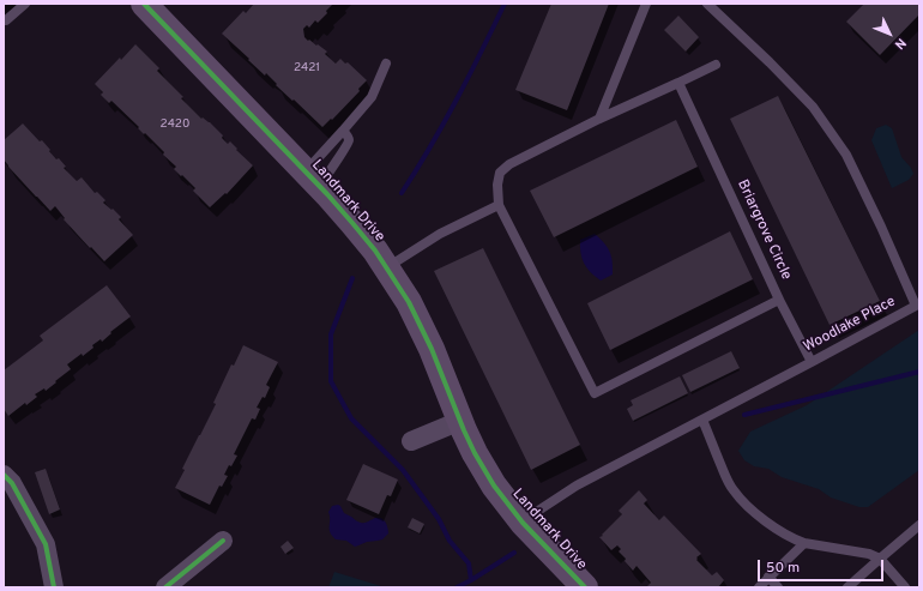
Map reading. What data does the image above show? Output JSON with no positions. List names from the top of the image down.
{
  "streets": {
    "street": ["Landmark Drive"],
    "lane": ["Briargrove Circle", "Woodlake Place"]
  },
  "crossings": [
    ["Landmark Drive", "Woodlake Place"]
  ],
  "house_numbers": ["2421", "2420"],
  "scale_bar": "50 m",
  "north": "bottom right"
}
